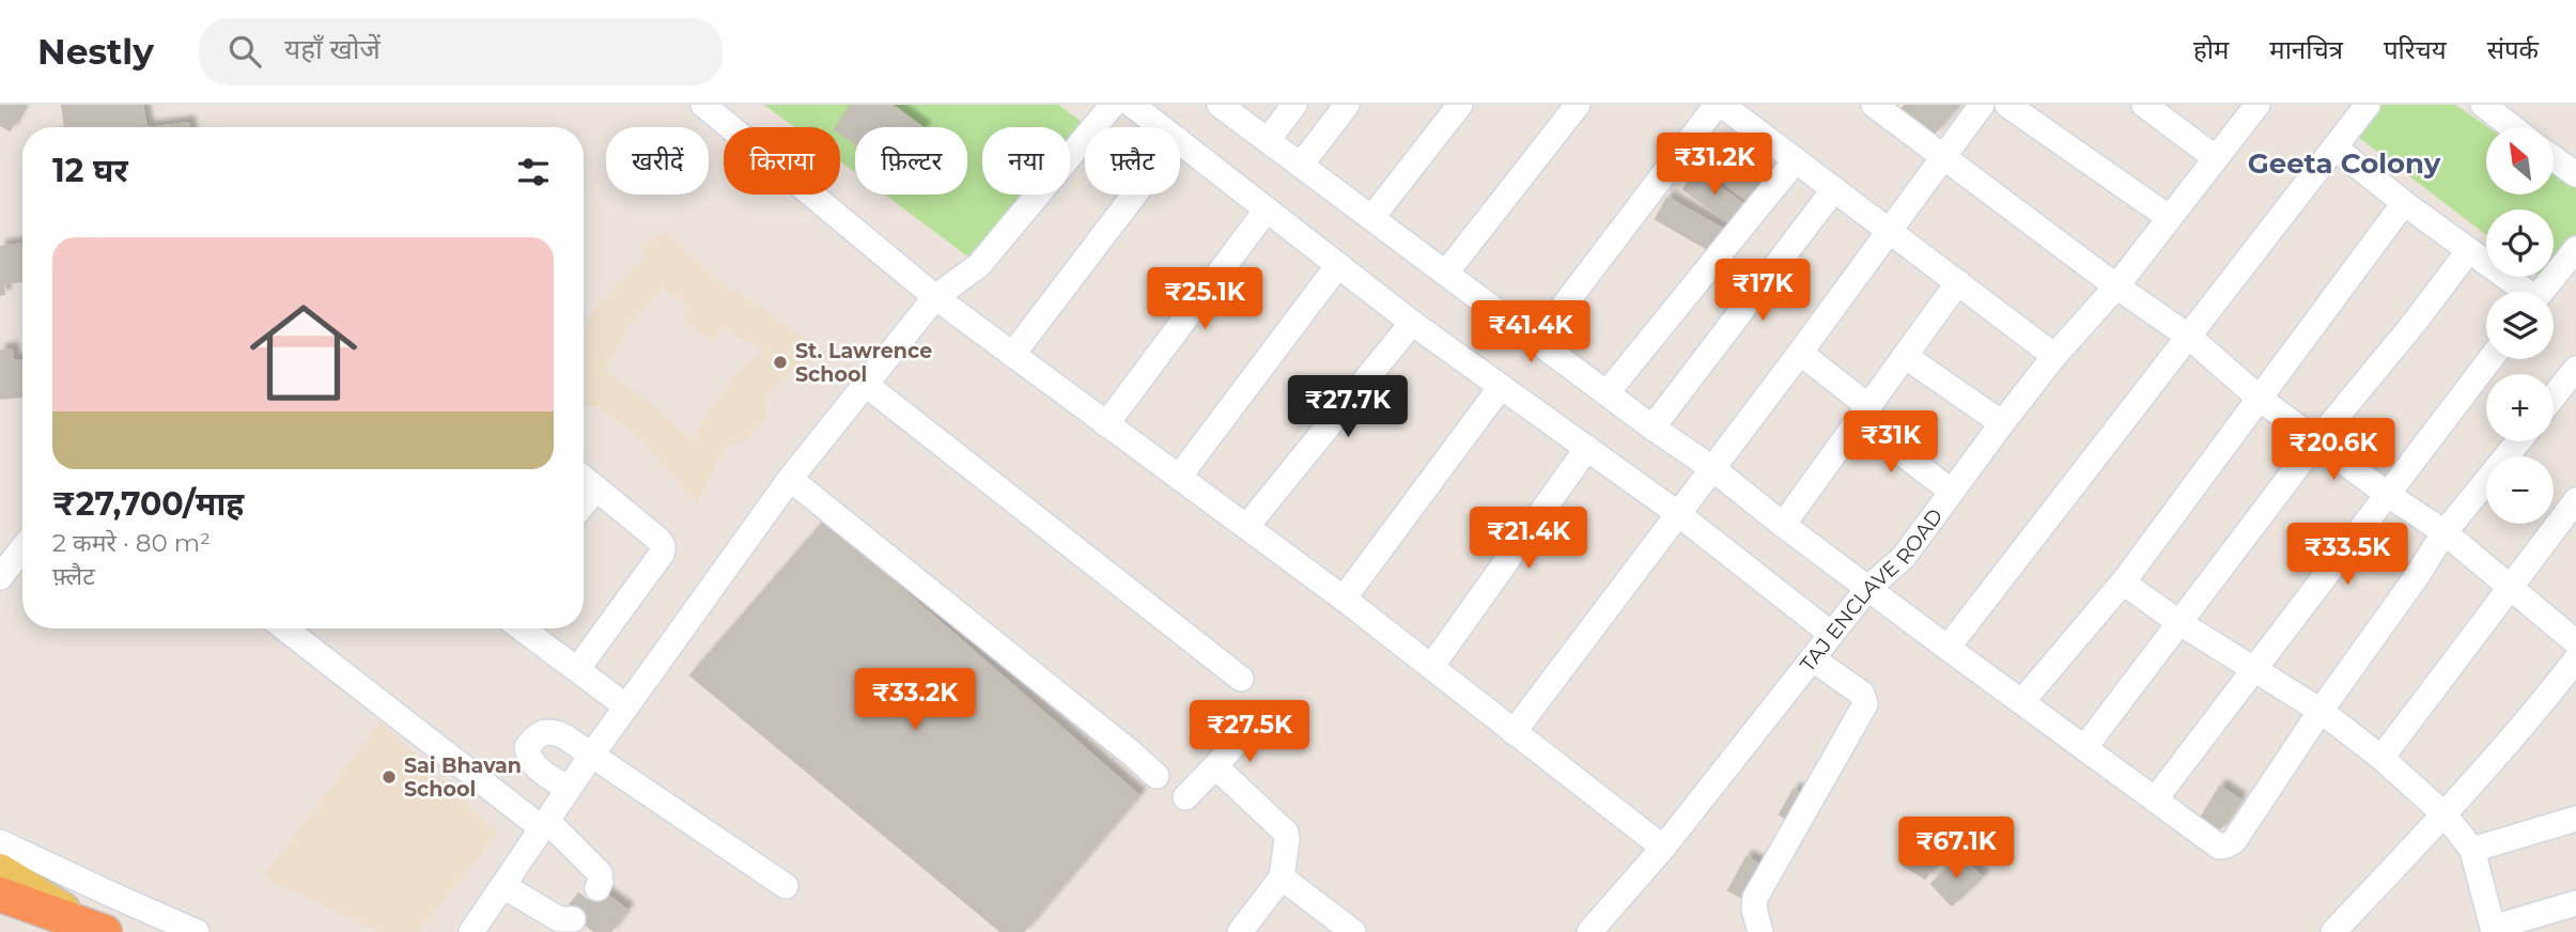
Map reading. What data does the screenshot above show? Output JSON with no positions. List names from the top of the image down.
{
  "streets": {
    "street": ["TAJ ENCLAVE ROAD"]
  },
  "districts": ["Geeta Colony"],
  "places": ["St. Lawrence School", "Sai Bhavan School"],
  "north": "top left",
  "page": {
    "header": "Nestly",
    "search": "यहाँ खोजें",
    "nav": [
      "होम",
      "मानचित्र",
      "परिचय",
      "संपर्क"
    ],
    "map_buttons": ["+", "−"],
    "chip": [
      "खरीदें",
      "किराया",
      "फ़िल्टर",
      "नया",
      "फ़्लैट"
    ],
    "heading": "12 घर",
    "price": [
      "₹31.2K",
      "₹17K",
      "₹25.1K",
      "₹41.4K",
      "₹27.7K",
      "₹31K",
      "₹20.6K",
      "₹21.4K",
      "₹33.5K",
      "₹33.2K",
      "₹27.5K",
      "₹67.1K"
    ],
    "list": [
      {
        "name": "₹27,700/माह",
        "note": "2 कमरे · 80 m² · फ़्लैट"
      }
    ]
  }
}
